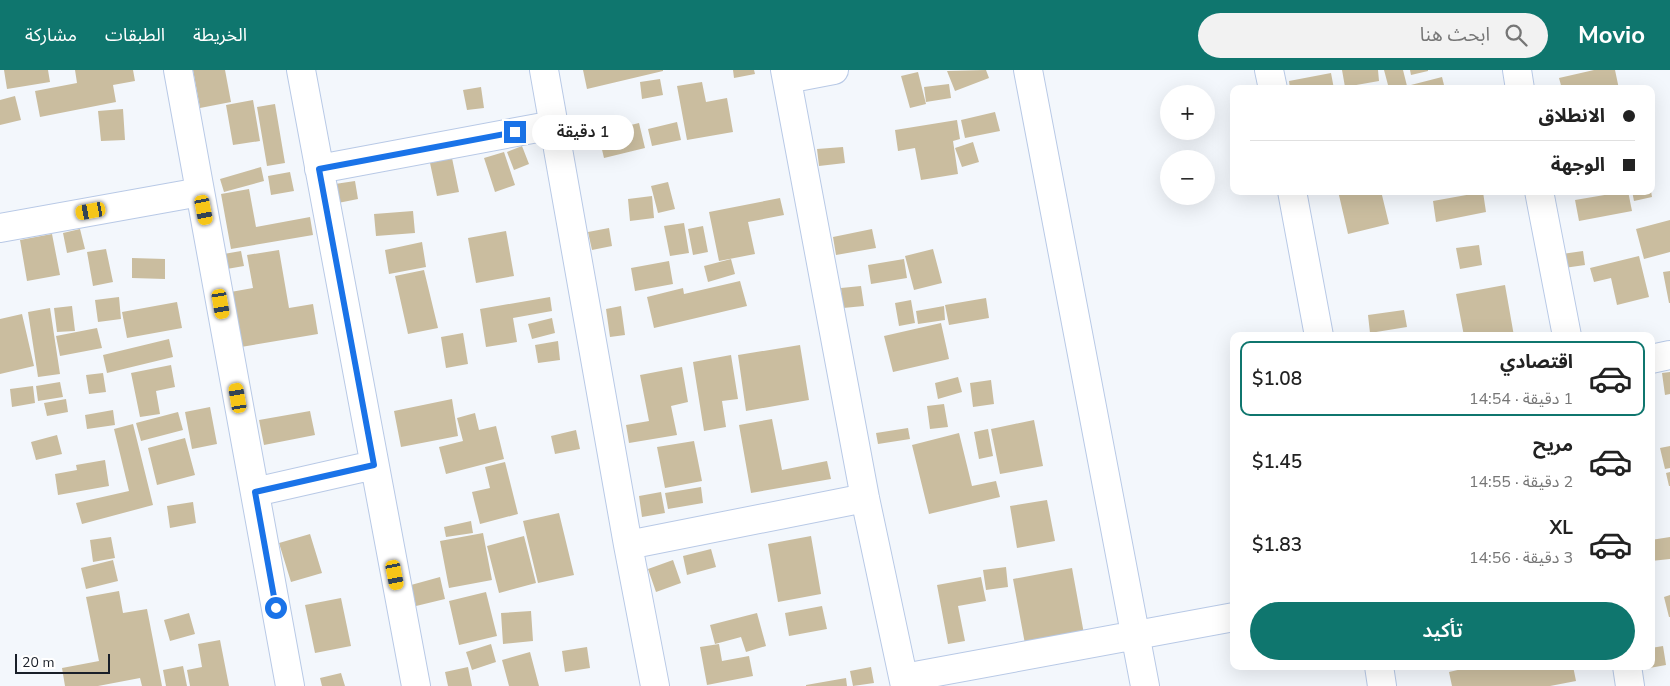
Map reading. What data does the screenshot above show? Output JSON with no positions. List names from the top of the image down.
{
  "scale_bar": "20 m",
  "page": {
    "header": "Movio",
    "search": "ابحث هنا",
    "nav": ["الخريطة", "الطبقات", "مشاركة"],
    "map_buttons": ["+", "−"],
    "banner": ["الانطلاق", "الوجهة"],
    "bubble": "1 دقيقة",
    "list": [
      {
        "name": "اقتصادي",
        "note": "1 دقيقة · 14:54",
        "value": "$1.08"
      },
      {
        "name": "مريح",
        "note": "2 دقيقة · 14:55",
        "value": "$1.45"
      },
      {
        "name": "XL",
        "note": "3 دقيقة · 14:56",
        "value": "$1.83"
      }
    ],
    "buttons": "تأكيد",
    "scale": "20 m"
  }
}
